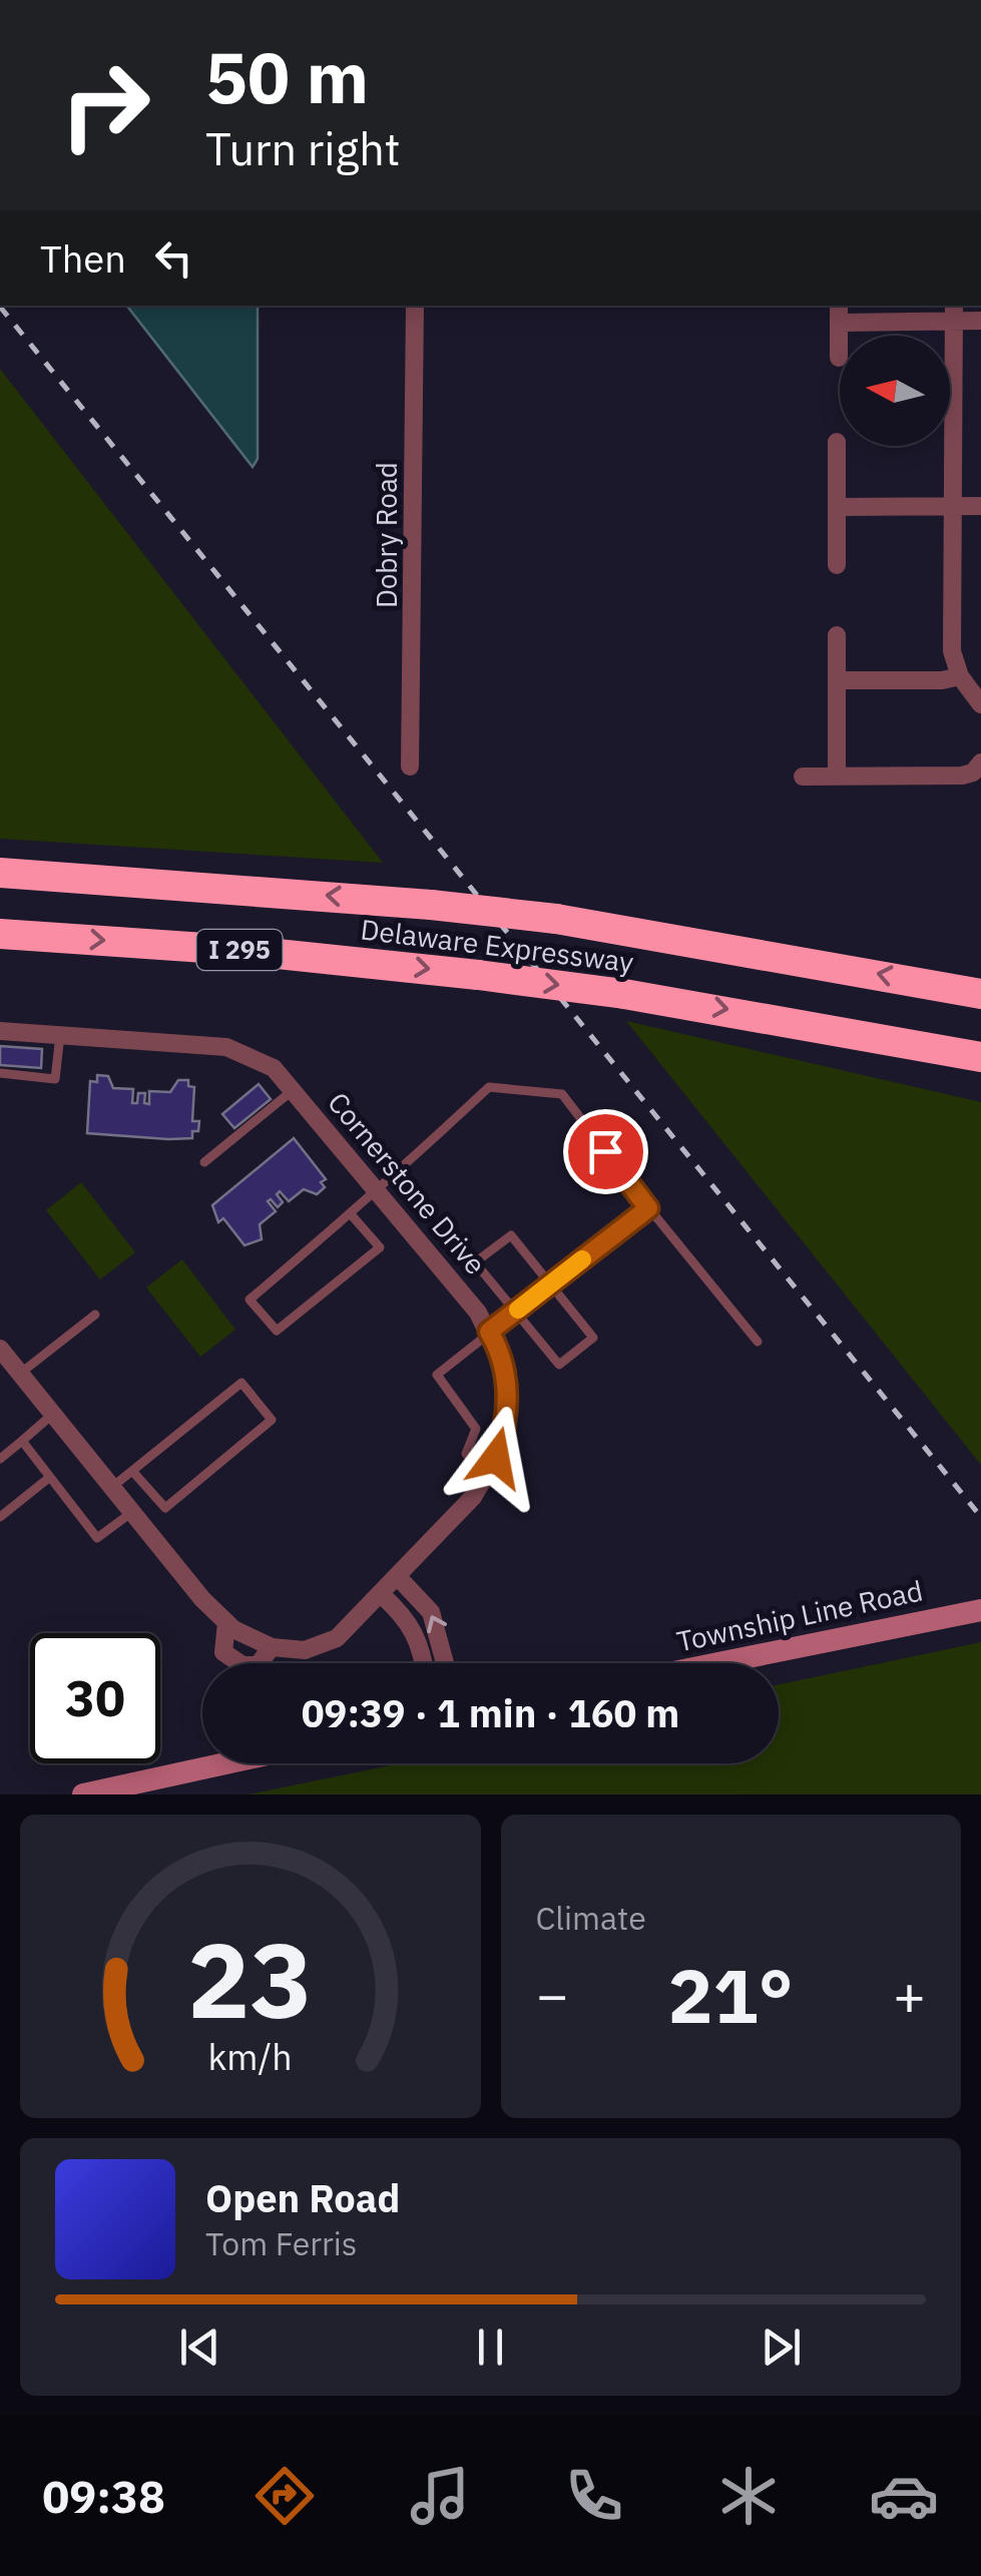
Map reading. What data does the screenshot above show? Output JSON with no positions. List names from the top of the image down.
{
  "streets": {
    "highway": ["Delaware Expressway", "I 295"],
    "street": ["Dobry Road", "Cornerstone Drive", "Township Line Road"]
  },
  "north": "left",
  "page": {
    "turn": ["50 m", "Turn right"],
    "then": "Then",
    "limit": "30",
    "trip": "09:39 · 1 min · 160 m",
    "tile": "Climate",
    "heat": ["−", "21°", "+"],
    "song": ["Open Road", "Tom Ferris"],
    "tabs": "09:38",
    "gauge": ["23", "km/h"]
  }
}
